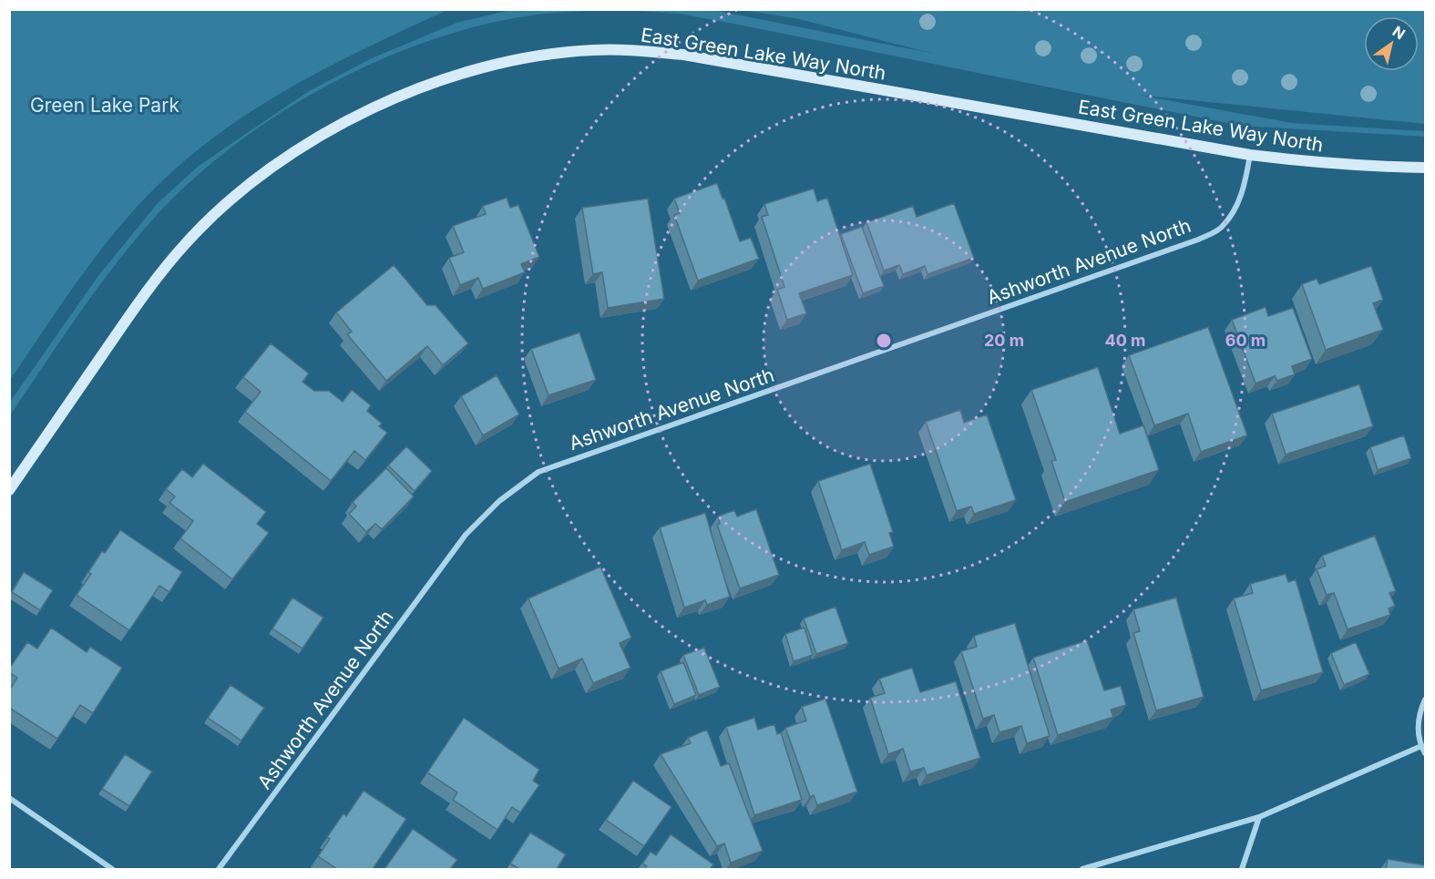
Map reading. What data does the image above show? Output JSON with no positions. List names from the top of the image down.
{
  "streets": {
    "main road": ["East Green Lake Way North"],
    "street": ["Ashworth Avenue North"]
  },
  "crossings": [
    ["East Green Lake Way North", "Ashworth Avenue North"]
  ],
  "parks": ["Green Lake Park"],
  "north": "top right",
  "rings": ["20 m", "40 m", "60 m"]
}
